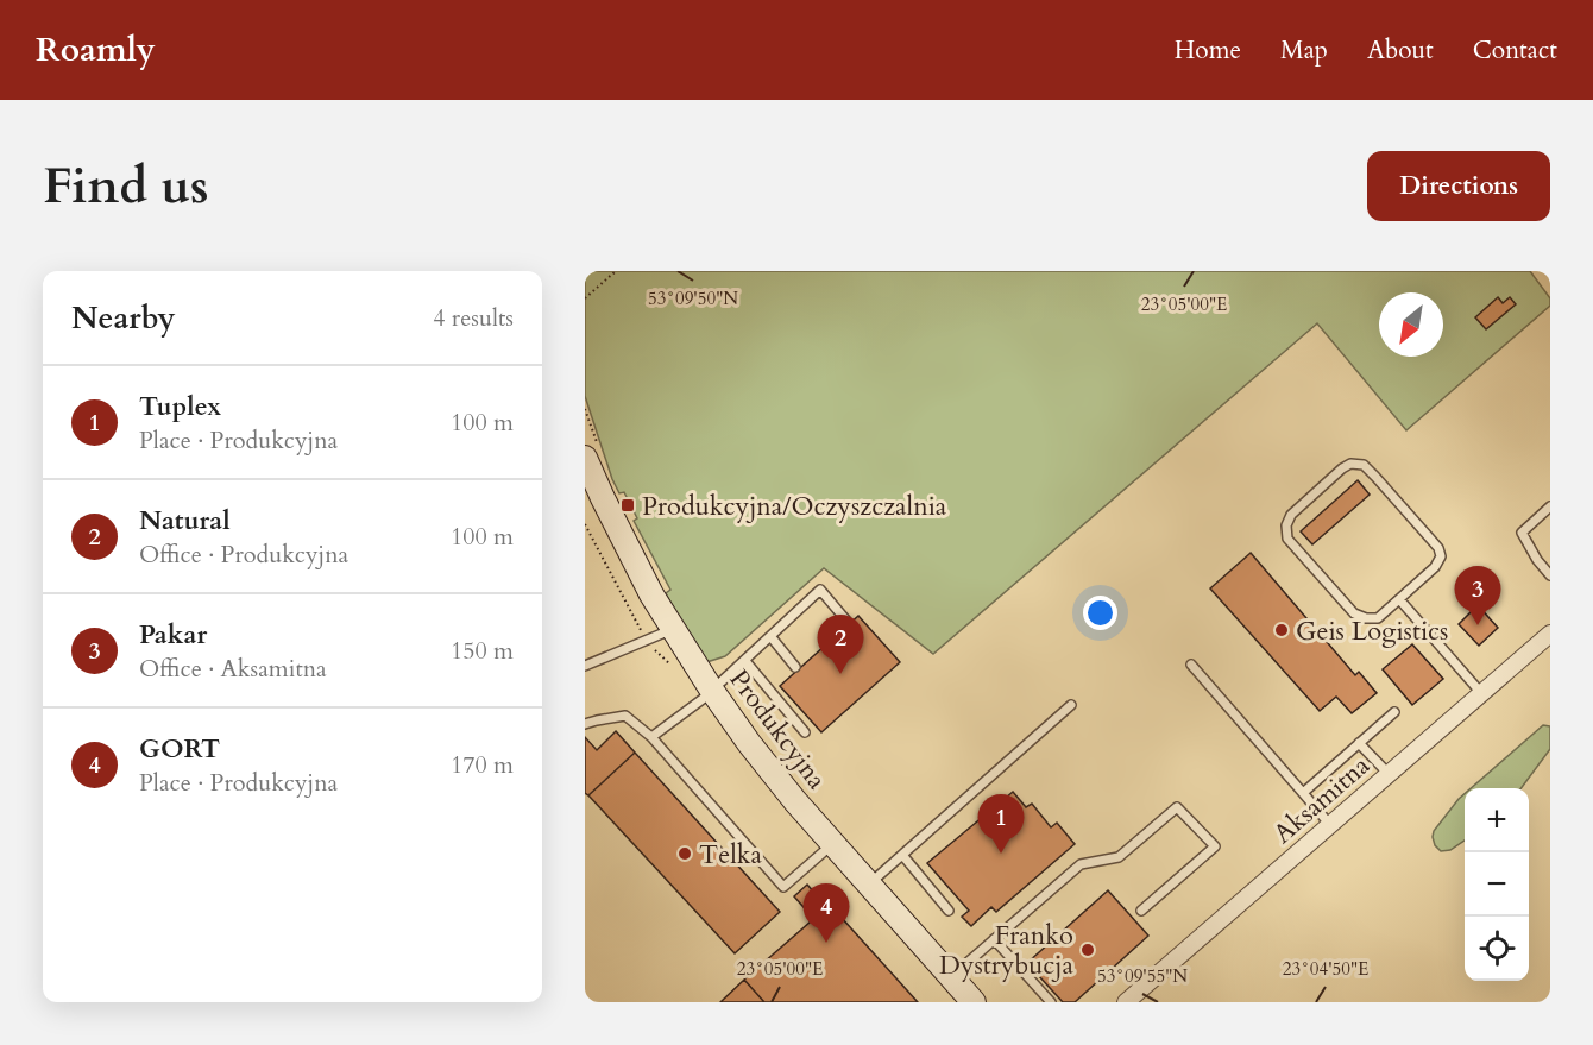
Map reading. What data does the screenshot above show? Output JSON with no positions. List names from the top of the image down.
{
  "streets": {
    "street": ["Produkcyjna", "Aksamitna"]
  },
  "places": {
    "transit": ["Produkcyjna/Oczyszczalnia"],
    "other": ["Geis Logistics", "Telka", "Franko Dystrybucja"]
  },
  "north": "bottom left",
  "page": {
    "header": "Roamly",
    "nav": [
      "Home",
      "Map",
      "About",
      "Contact"
    ],
    "buttons": "Directions",
    "title": "Find us",
    "heading": ["Nearby", "4 results"],
    "list": [
      {
        "mark": "1",
        "name": "Tuplex",
        "note": "Place · Produkcyjna",
        "value": "100 m"
      },
      {
        "mark": "2",
        "name": "Natural",
        "note": "Office · Produkcyjna",
        "value": "100 m"
      },
      {
        "mark": "3",
        "name": "Pakar",
        "note": "Office · Aksamitna",
        "value": "150 m"
      },
      {
        "mark": "4",
        "name": "GORT",
        "note": "Place · Produkcyjna",
        "value": "170 m"
      }
    ],
    "pins": [
      "3",
      "2",
      "1",
      "4"
    ],
    "map_buttons": ["+", "−"]
  },
  "coordinates": [
    "53°09'50\"N",
    "23°05'00\"E",
    "23°04'50\"E",
    "53°09'55\"N"
  ]
}
